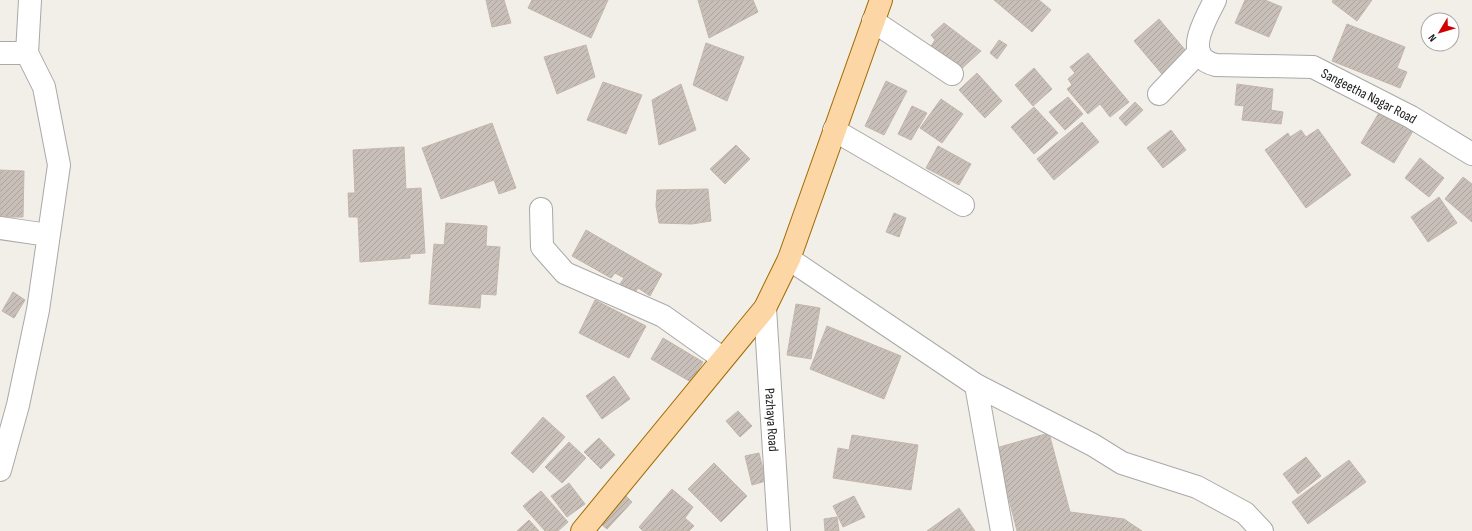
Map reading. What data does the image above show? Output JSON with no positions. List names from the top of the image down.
{
  "streets": {
    "street": ["Sangeetha Nagar Road", "Pazhaya Road"]
  },
  "north": "bottom left"
}
